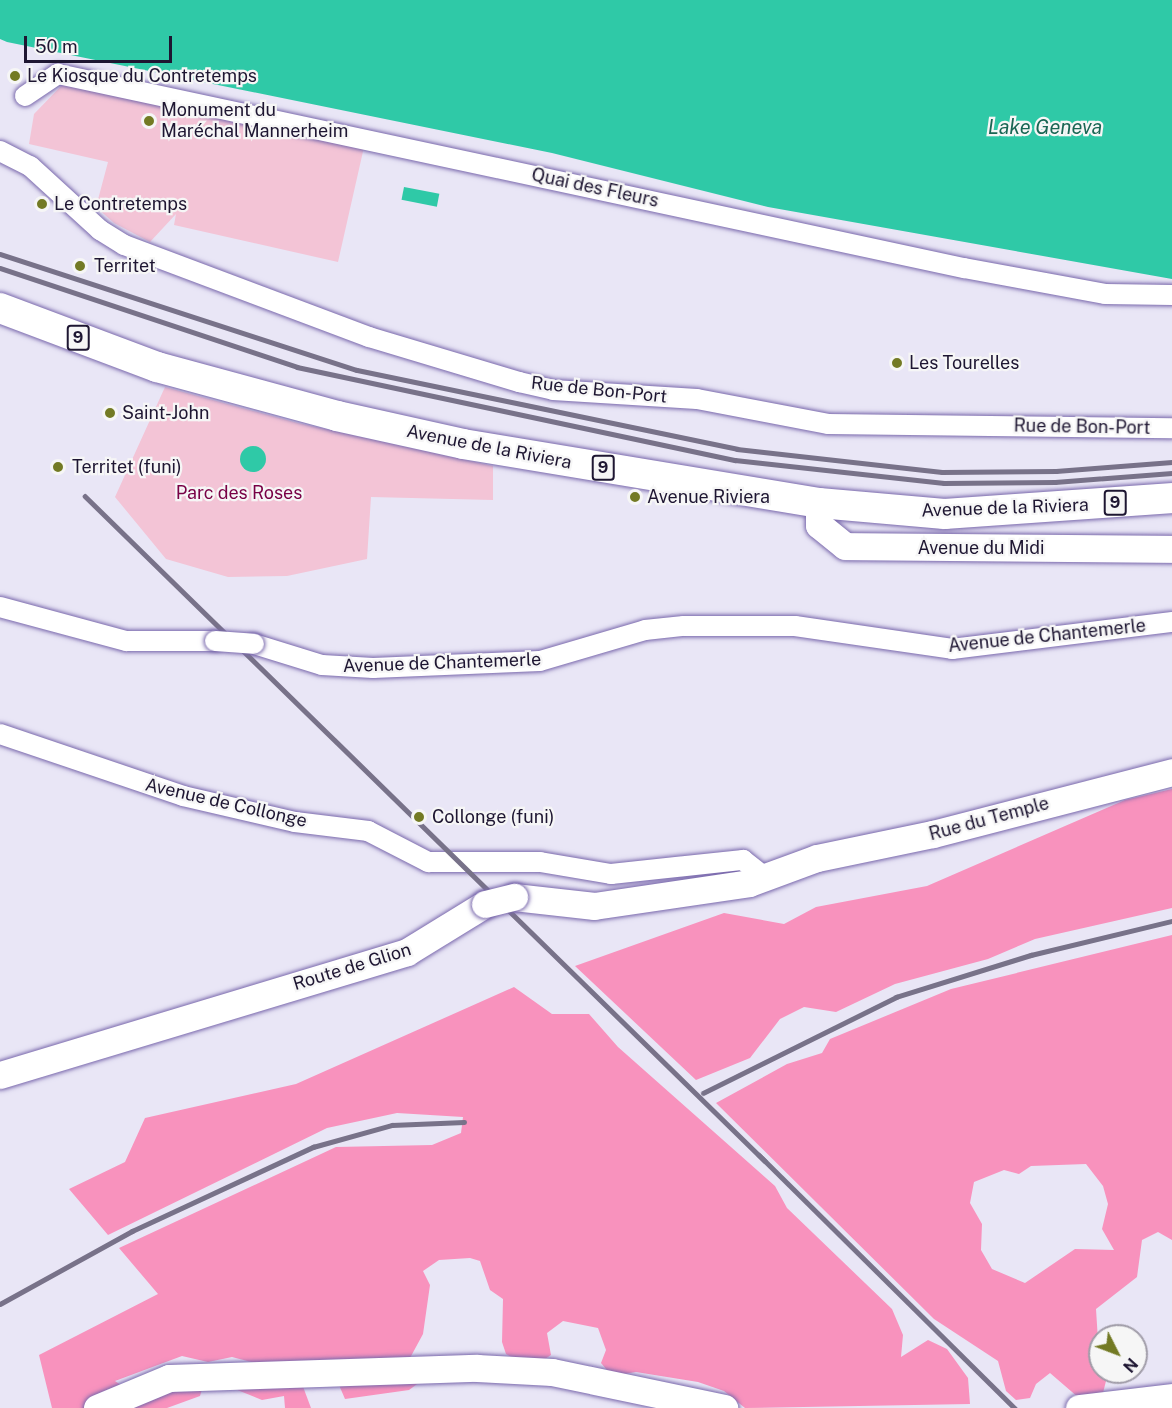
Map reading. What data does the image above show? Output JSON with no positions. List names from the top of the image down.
{
  "streets": {
    "main road": ["9", "Avenue de la Riviera"],
    "street": [
      "Quai des Fleurs",
      "Rue de Bon-Port",
      "Avenue du Midi",
      "Avenue de Chantemerle",
      "Avenue de Collonge",
      "Rue du Temple",
      "Route de Glion"
    ]
  },
  "crossings": [
    ["Avenue de la Riviera", "Avenue du Midi"],
    ["Avenue de Collonge", "Route de Glion"],
    ["Rue du Temple", "Route de Glion"]
  ],
  "water": ["Lake Geneva"],
  "parks": ["Parc des Roses"],
  "places": [
    "Le Kiosque du Contretemps",
    "Monument du Maréchal Mannerheim",
    "Le Contretemps",
    "Territet",
    "Les Tourelles",
    "Saint-John",
    "Territet (funi)",
    "Avenue Riviera",
    "Collonge (funi)"
  ],
  "scale_bar": "50 m",
  "north": "bottom right"
}
